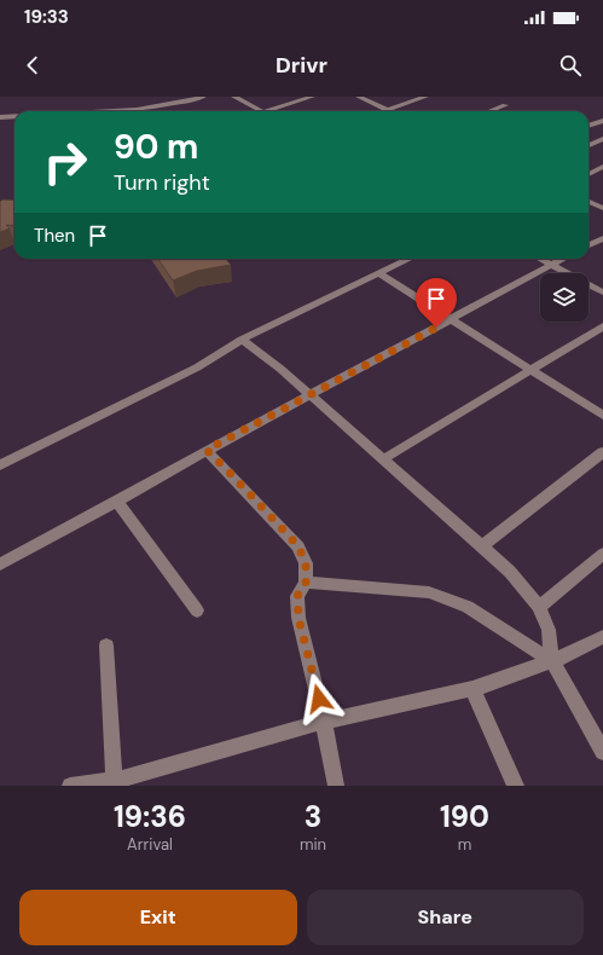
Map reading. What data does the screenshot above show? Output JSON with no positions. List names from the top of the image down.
{
  "page": {
    "status": "19:33",
    "header": "Drivr",
    "turn": ["90 m", "Turn right"],
    "then": "Then",
    "eta": [
      "19:36",
      "Arrival",
      "3",
      "min",
      "190",
      "m"
    ],
    "buttons": ["Exit", "Share"]
  }
}
